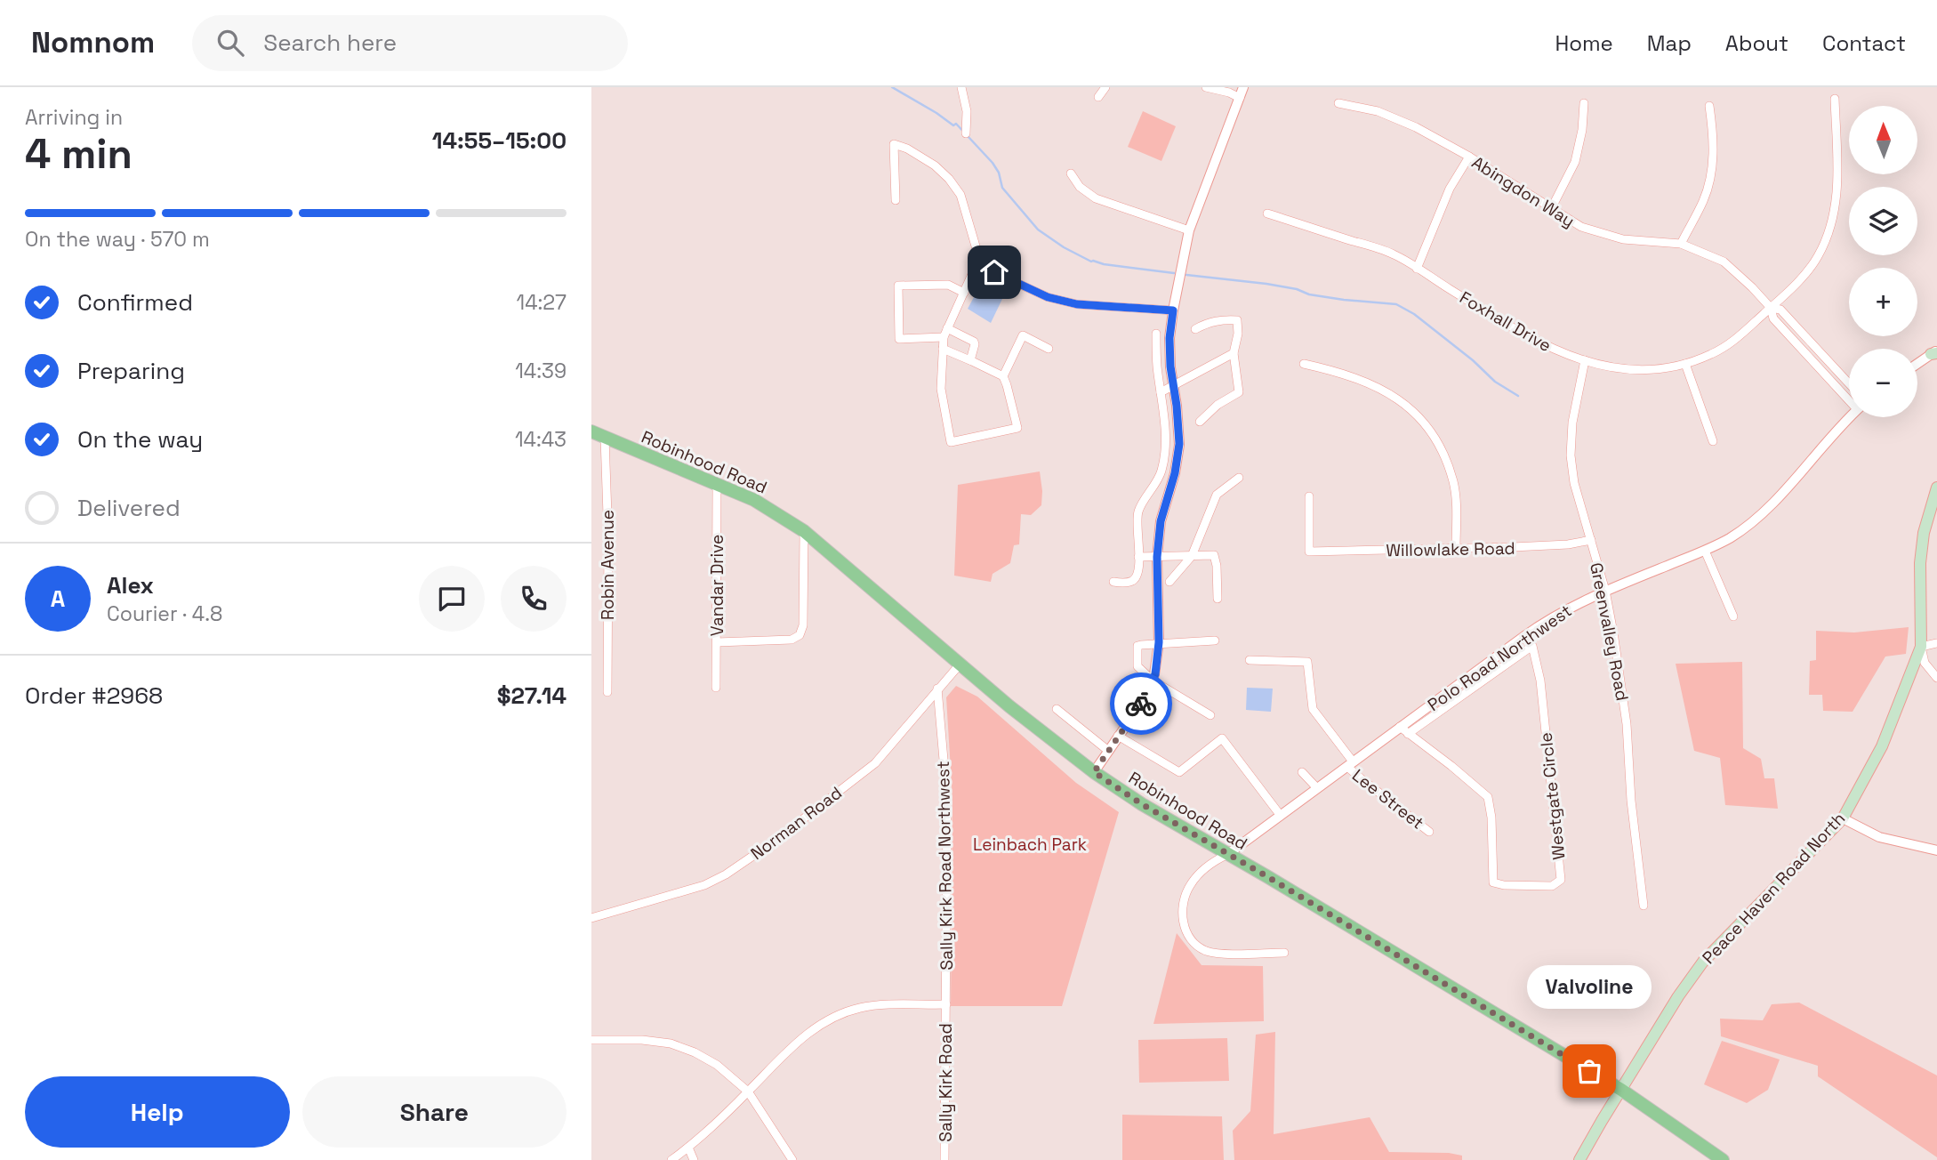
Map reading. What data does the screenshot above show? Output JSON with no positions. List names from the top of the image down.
{
  "streets": {
    "main road": ["Robinhood Road", "Peace Haven Road North"],
    "street": [
      "Abingdon Way",
      "Foxhall Drive",
      "Willowlake Road",
      "Robin Avenue",
      "Vandar Drive",
      "Greenvalley Road",
      "Polo Road Northwest",
      "Westgate Circle",
      "Lee Street",
      "Norman Road",
      "Sally Kirk Road Northwest",
      "Sally Kirk Road"
    ]
  },
  "crossings": [
    ["Abingdon Way", "Foxhall Drive"],
    ["Foxhall Drive", "Greenvalley Road"],
    ["Robinhood Road", "Robin Avenue"],
    ["Robinhood Road", "Vandar Drive"],
    ["Robinhood Road", "Polo Road Northwest"],
    ["Robinhood Road", "Norman Road"],
    ["Robinhood Road", "Peace Haven Road North"],
    ["Willowlake Road", "Greenvalley Road"],
    ["Greenvalley Road", "Polo Road Northwest"],
    ["Polo Road Northwest", "Westgate Circle"],
    ["Polo Road Northwest", "Lee Street"],
    ["Norman Road", "Sally Kirk Road Northwest"],
    ["Sally Kirk Road Northwest", "Sally Kirk Road"]
  ],
  "parks": ["Leinbach Park"],
  "places": ["Valvoline"],
  "north": "top",
  "page": {
    "header": "Nomnom",
    "search": "Search here",
    "nav": [
      "Home",
      "Map",
      "About",
      "Contact"
    ],
    "heading": ["4 min", "Arriving in", "14:55–15:00"],
    "panel": [
      "Alex",
      "Courier · 4.8",
      "Order #2968",
      "$27.14"
    ],
    "map_buttons": ["+", "−"],
    "bar": "On the way · 570 m",
    "list": [
      ["Confirmed", "14:27"],
      ["Preparing", "14:39"],
      ["On the way", "14:43"],
      "Delivered"
    ],
    "round": "A",
    "bubble": "Valvoline",
    "buttons": ["Help", "Share"]
  }
}
